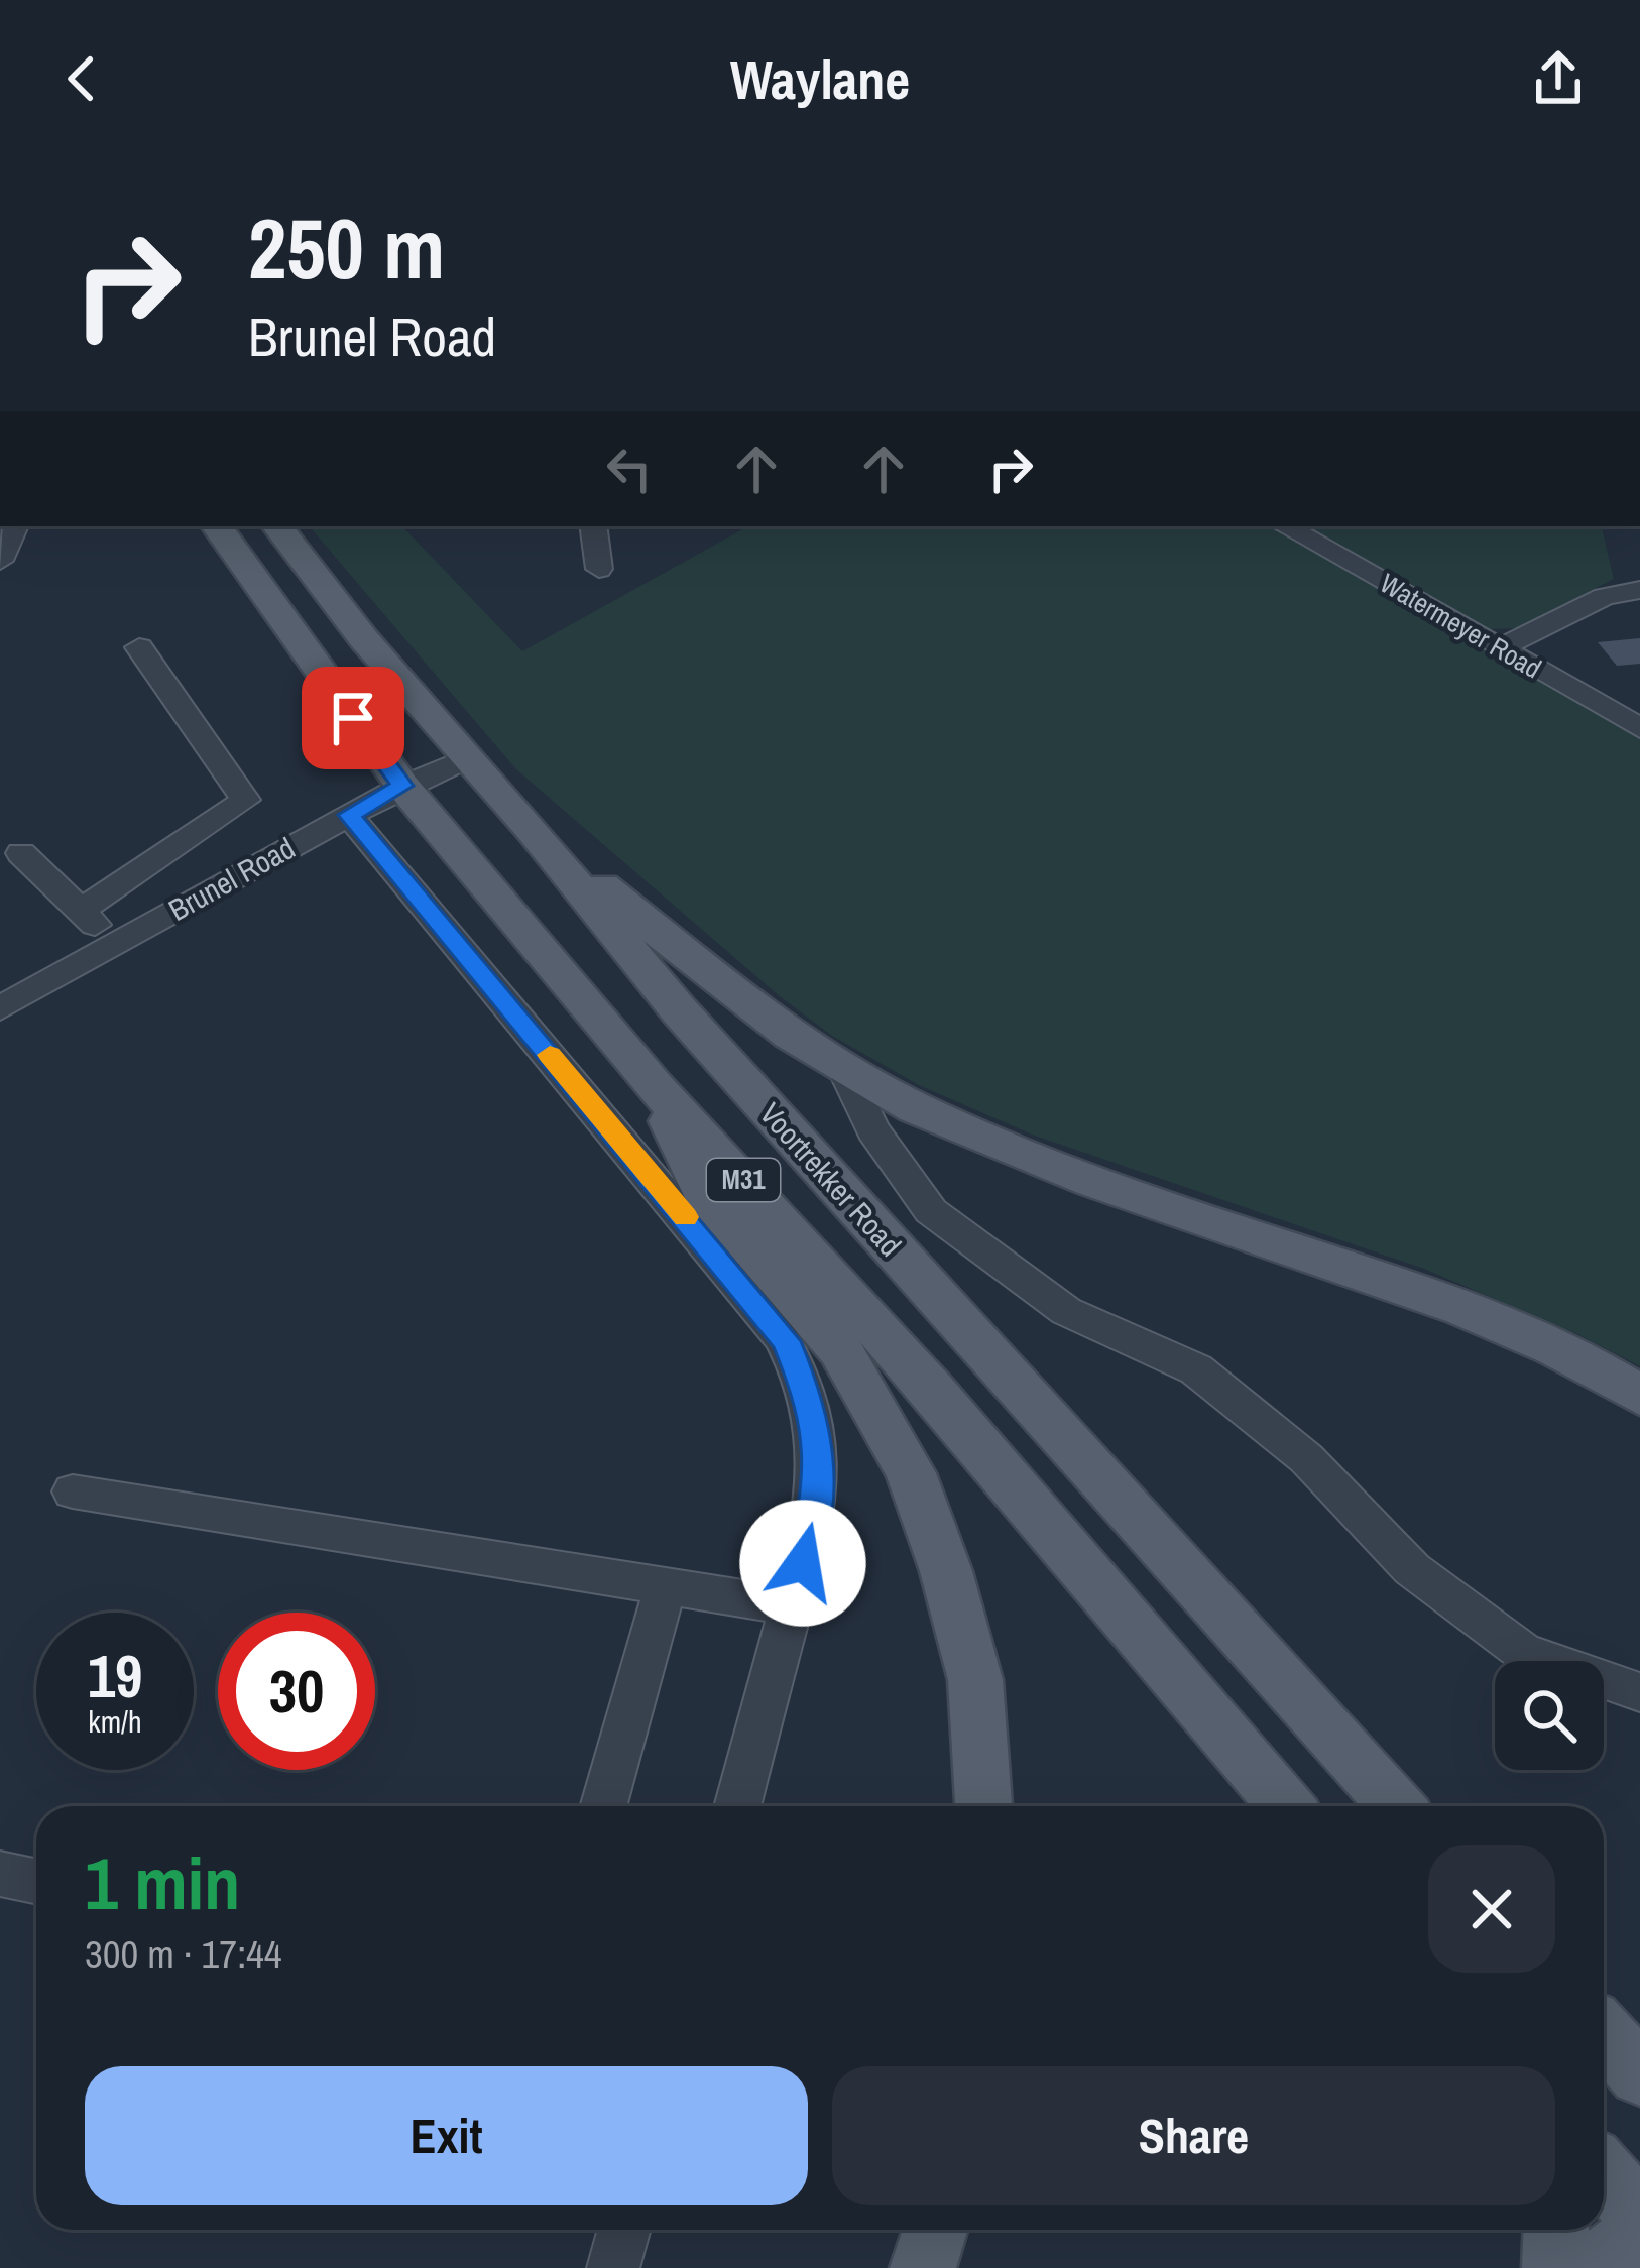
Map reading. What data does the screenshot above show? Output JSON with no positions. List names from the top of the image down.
{
  "streets": {
    "main road": ["M31", "Voortrekker Road"],
    "street": ["Watermeyer Road", "Brunel Road"]
  },
  "crossings": [
    ["Brunel Road", "Voortrekker Road"]
  ],
  "page": {
    "header": "Waylane",
    "turn": ["250 m", "Brunel Road"],
    "speed": "19 km/h",
    "limit": "30",
    "heading": ["1 min", "300 m · 17:44"],
    "buttons": ["Exit", "Share"]
  }
}
